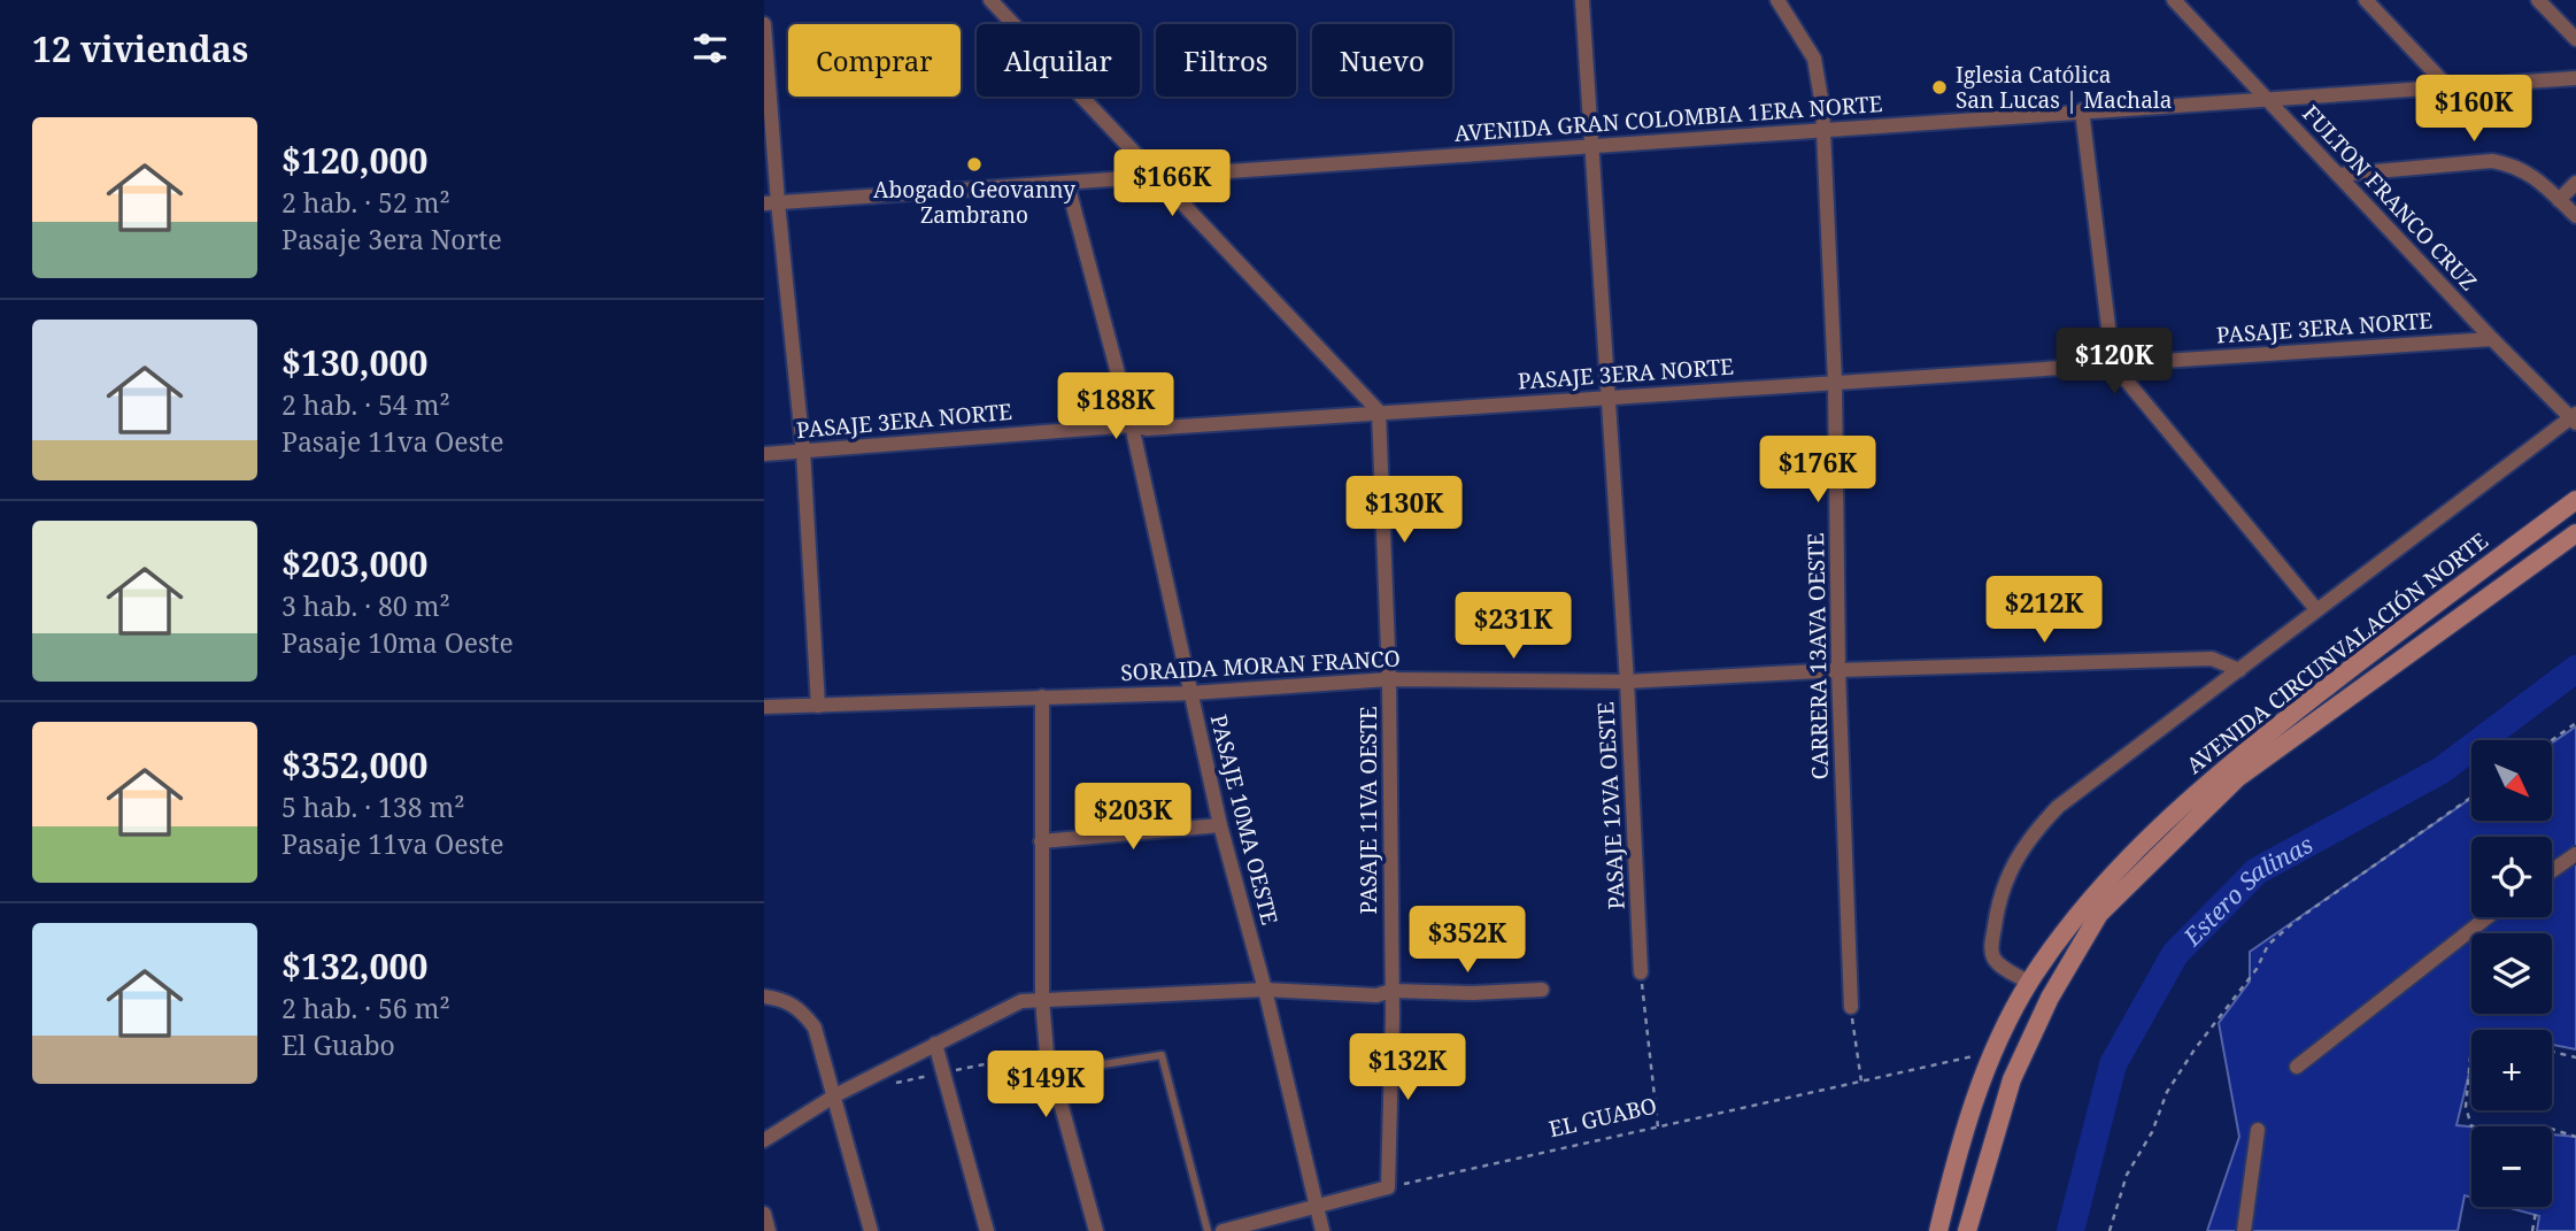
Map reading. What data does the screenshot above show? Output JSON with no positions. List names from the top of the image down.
{
  "streets": {
    "main road": ["AVENIDA CIRCUNVALACIÓN NORTE"],
    "street": [
      "AVENIDA GRAN COLOMBIA 1ERA NORTE",
      "FULTON FRANCO CRUZ",
      "PASAJE 3ERA NORTE",
      "CARRERA 13AVA OESTE",
      "SORAIDA MORAN FRANCO",
      "PASAJE 12VA OESTE",
      "PASAJE 11VA OESTE",
      "PASAJE 10MA OESTE"
    ],
    "path": ["EL GUABO"]
  },
  "crossings": [
    ["AVENIDA GRAN COLOMBIA 1ERA NORTE", "FULTON FRANCO CRUZ"],
    ["AVENIDA GRAN COLOMBIA 1ERA NORTE", "CARRERA 13AVA OESTE"],
    ["AVENIDA GRAN COLOMBIA 1ERA NORTE", "PASAJE 12VA OESTE"],
    ["AVENIDA GRAN COLOMBIA 1ERA NORTE", "PASAJE 10MA OESTE"],
    ["FULTON FRANCO CRUZ", "PASAJE 3ERA NORTE"],
    ["PASAJE 3ERA NORTE", "CARRERA 13AVA OESTE"],
    ["PASAJE 3ERA NORTE", "PASAJE 12VA OESTE"],
    ["PASAJE 3ERA NORTE", "PASAJE 11VA OESTE"],
    ["PASAJE 3ERA NORTE", "PASAJE 10MA OESTE"],
    ["AVENIDA CIRCUNVALACIÓN NORTE", "EL GUABO"],
    ["CARRERA 13AVA OESTE", "SORAIDA MORAN FRANCO"],
    ["SORAIDA MORAN FRANCO", "PASAJE 12VA OESTE"],
    ["SORAIDA MORAN FRANCO", "PASAJE 11VA OESTE"],
    ["SORAIDA MORAN FRANCO", "PASAJE 10MA OESTE"],
    ["PASAJE 11VA OESTE", "EL GUABO"]
  ],
  "water": ["Estero Salinas"],
  "places": ["Iglesia Católica San Lucas | Machala", "Abogado Geovanny Zambrano"],
  "north": "bottom right",
  "page": {
    "heading": "12 viviendas",
    "chip": [
      "Comprar",
      "Alquilar",
      "Filtros",
      "Nuevo"
    ],
    "price": [
      "$160K",
      "$166K",
      "$120K",
      "$188K",
      "$176K",
      "$130K",
      "$212K",
      "$231K",
      "$203K",
      "$352K",
      "$132K",
      "$149K"
    ],
    "list": [
      {
        "name": "$120,000",
        "note": "2 hab. · 52 m² · Pasaje 3era Norte"
      },
      {
        "name": "$130,000",
        "note": "2 hab. · 54 m² · Pasaje 11va Oeste"
      },
      {
        "name": "$203,000",
        "note": "3 hab. · 80 m² · Pasaje 10ma Oeste"
      },
      {
        "name": "$352,000",
        "note": "5 hab. · 138 m² · Pasaje 11va Oeste"
      },
      {
        "name": "$132,000",
        "note": "2 hab. · 56 m² · El Guabo"
      }
    ],
    "map_buttons": ["+", "−"]
  }
}
